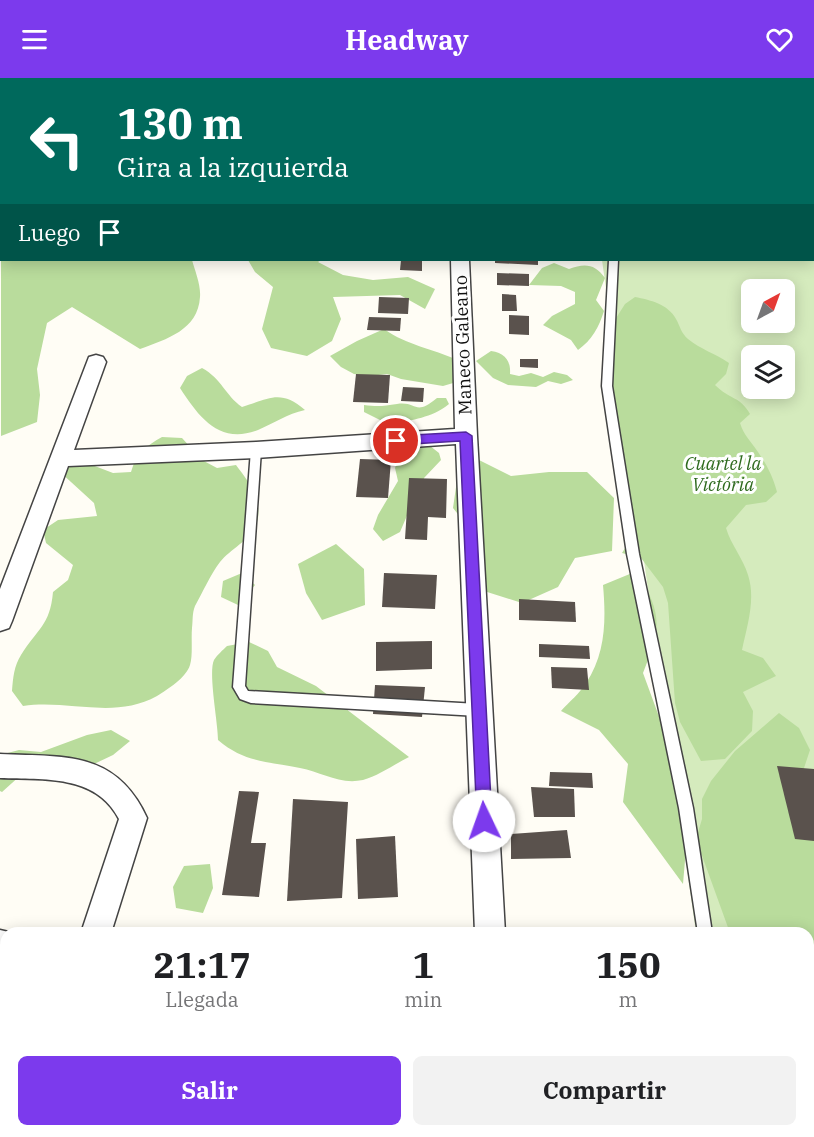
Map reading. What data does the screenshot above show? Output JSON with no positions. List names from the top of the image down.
{
  "streets": {
    "street": ["Maneco Galeano"]
  },
  "parks": ["Cuartel la Victória"],
  "north": "top right",
  "page": {
    "header": "Headway",
    "turn": ["130 m", "Gira a la izquierda"],
    "then": "Luego",
    "eta": [
      "21:17",
      "Llegada",
      "1",
      "min",
      "150",
      "m"
    ],
    "buttons": ["Salir", "Compartir"]
  }
}
